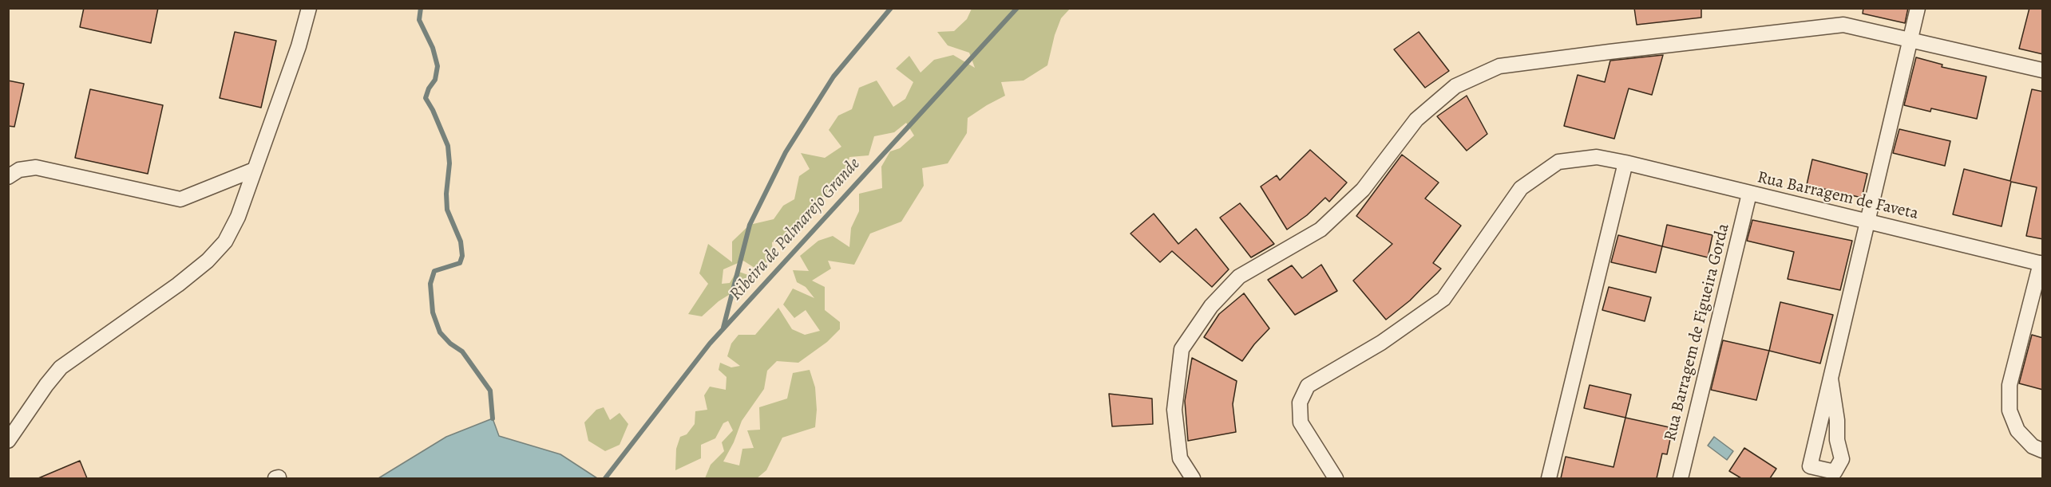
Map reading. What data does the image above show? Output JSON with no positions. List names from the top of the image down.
{
  "streets": {
    "street": ["Rua Barragem de Faveta", "Rua Barragem de Figueira Gorda"]
  },
  "crossings": [
    ["Rua Barragem de Faveta", "Rua Barragem de Figueira Gorda"]
  ],
  "water": ["Ribeira de Palmarejo Grande"]
}
